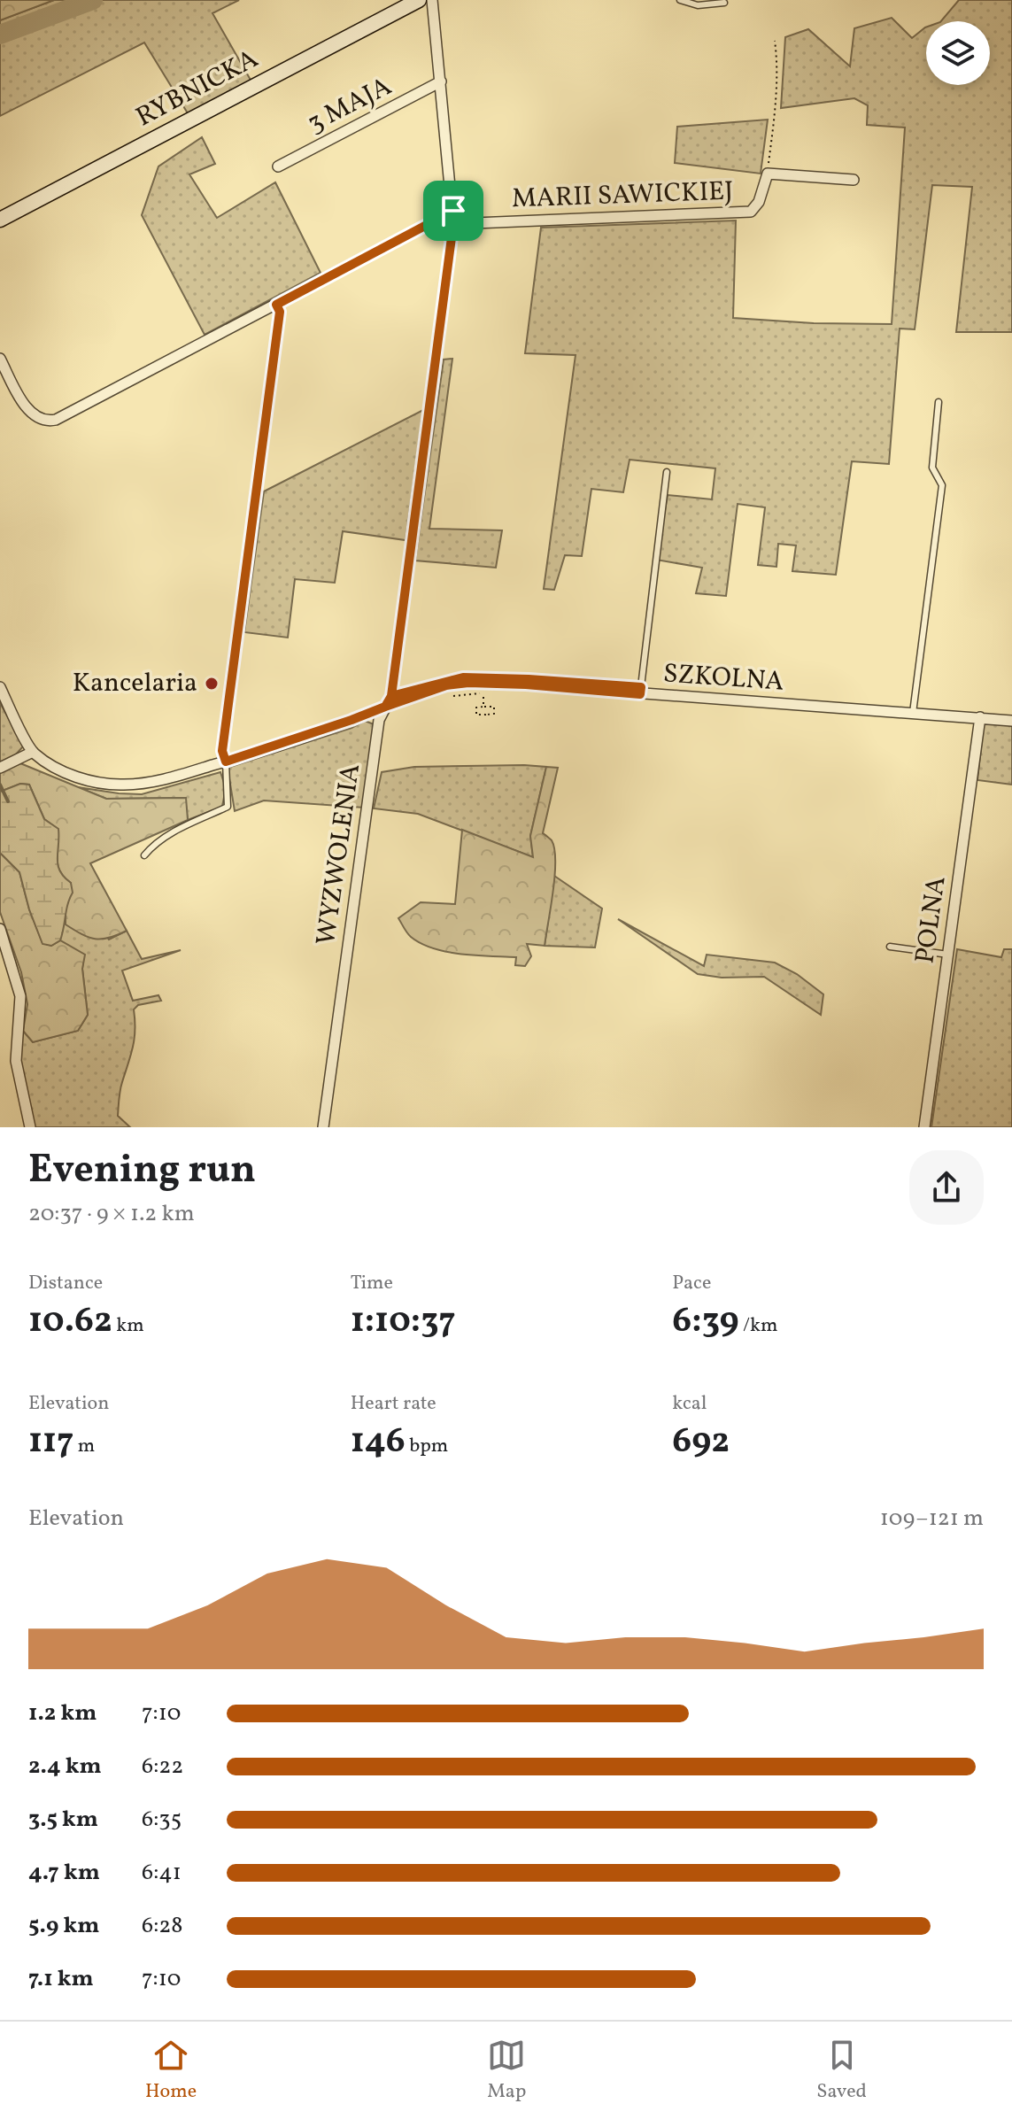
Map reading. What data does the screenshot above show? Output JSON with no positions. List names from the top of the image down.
{
  "streets": {
    "main road": ["RYBNICKA"],
    "street": [
      "3 MAJA",
      "MARII SAWICKIEJ",
      "SZKOLNA",
      "WYZWOLENIA",
      "POLNA"
    ]
  },
  "crossings": [
    ["3 MAJA", "WYZWOLENIA"],
    ["MARII SAWICKIEJ", "WYZWOLENIA"],
    ["SZKOLNA", "WYZWOLENIA"],
    ["SZKOLNA", "POLNA"]
  ],
  "places": ["Kancelaria"],
  "page": {
    "heading": ["Evening run", "20:37 · 9 × 1.2 km"],
    "stats": [
      ["Distance", "10.62 km"],
      ["Time", "1:10:37"],
      ["Pace", "6:39 /km"],
      ["Elevation", "117 m"],
      ["Heart rate", "146 bpm"],
      ["kcal", "692"]
    ],
    "chart": ["Elevation", "109–121 m"],
    "list": [
      {
        "name": "1.2 km",
        "note": "7:10"
      },
      {
        "name": "2.4 km",
        "note": "6:22"
      },
      {
        "name": "3.5 km",
        "note": "6:35"
      },
      {
        "name": "4.7 km",
        "note": "6:41"
      },
      {
        "name": "5.9 km",
        "note": "6:28"
      },
      {
        "name": "7.1 km",
        "note": "7:10"
      }
    ],
    "tabs": ["Home", "Map", "Saved"]
  }
}
